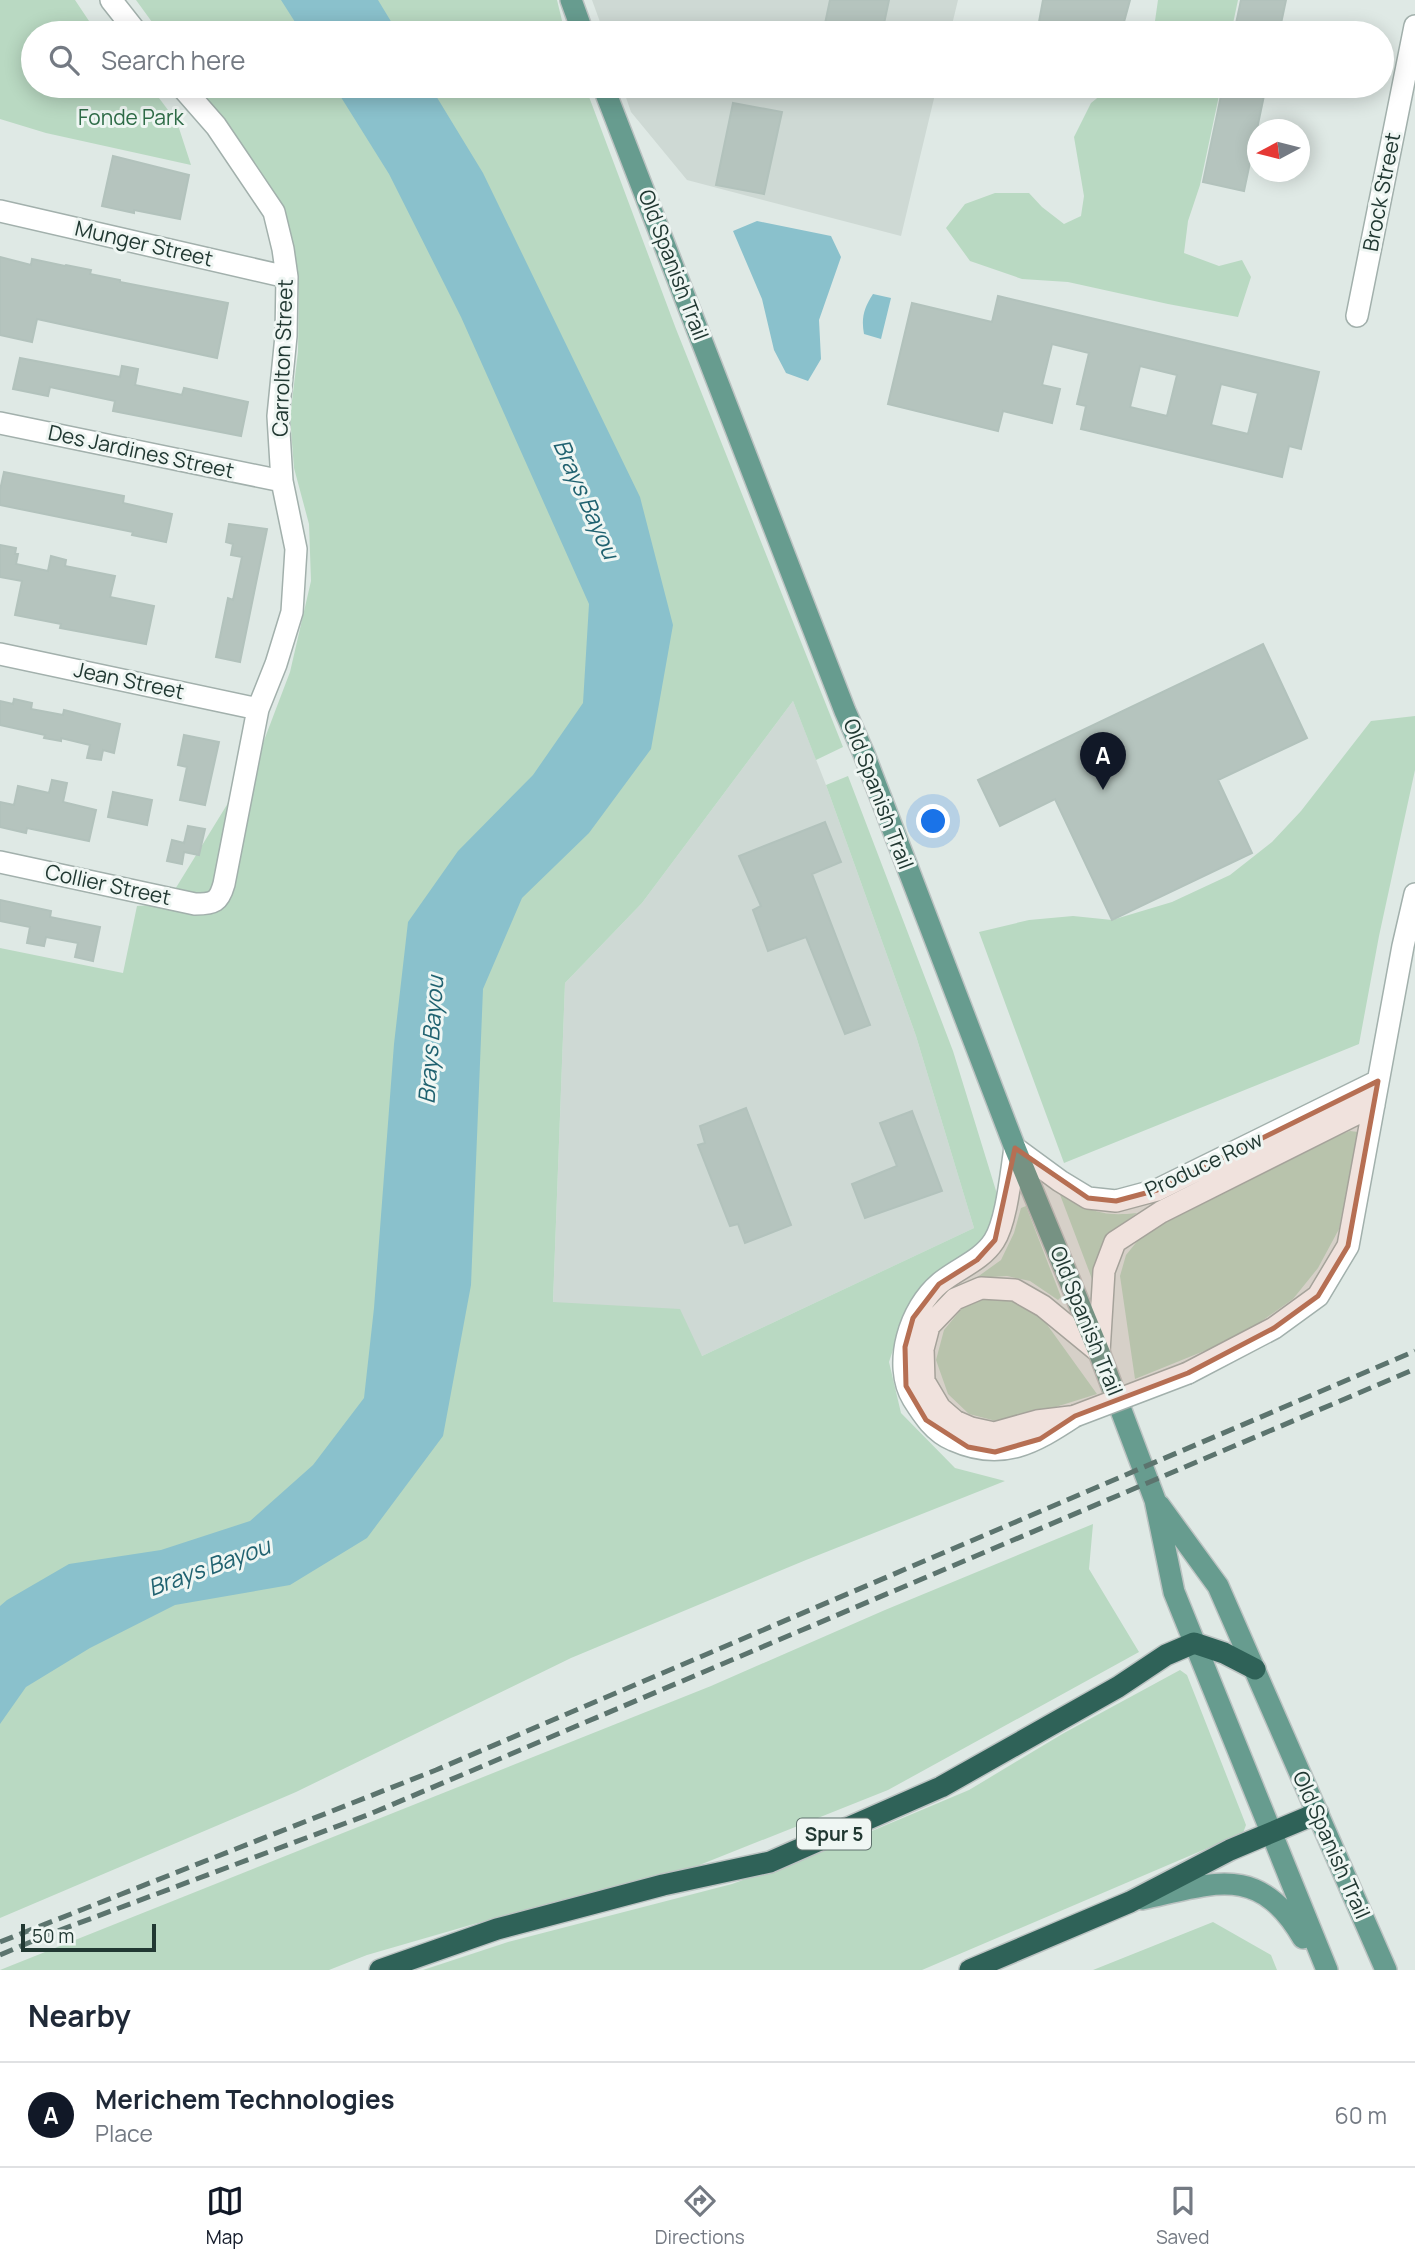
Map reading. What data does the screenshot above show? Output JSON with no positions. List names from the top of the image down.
{
  "streets": {
    "highway": ["Spur 5"],
    "main road": ["Old Spanish Trail"],
    "street": [
      "Brock Street",
      "Munger Street",
      "Carrolton Street",
      "Des Jardines Street",
      "Jean Street",
      "Collier Street",
      "Produce Row"
    ]
  },
  "crossings": [
    ["Munger Street", "Carrolton Street"],
    ["Old Spanish Trail", "Produce Row"],
    ["Old Spanish Trail", "Spur 5"],
    ["Carrolton Street", "Des Jardines Street"],
    ["Carrolton Street", "Jean Street"],
    ["Carrolton Street", "Collier Street"]
  ],
  "water": ["Brays Bayou"],
  "parks": ["Fonde Park"],
  "scale_bar": "50 m",
  "north": "left",
  "page": {
    "search": "Search here",
    "pins": "A",
    "scale": "50 m",
    "heading": "Nearby",
    "list": [
      {
        "mark": "A",
        "name": "Merichem Technologies",
        "note": "Place",
        "value": "60 m"
      }
    ],
    "nav": ["Map", "Directions", "Saved"]
  }
}
